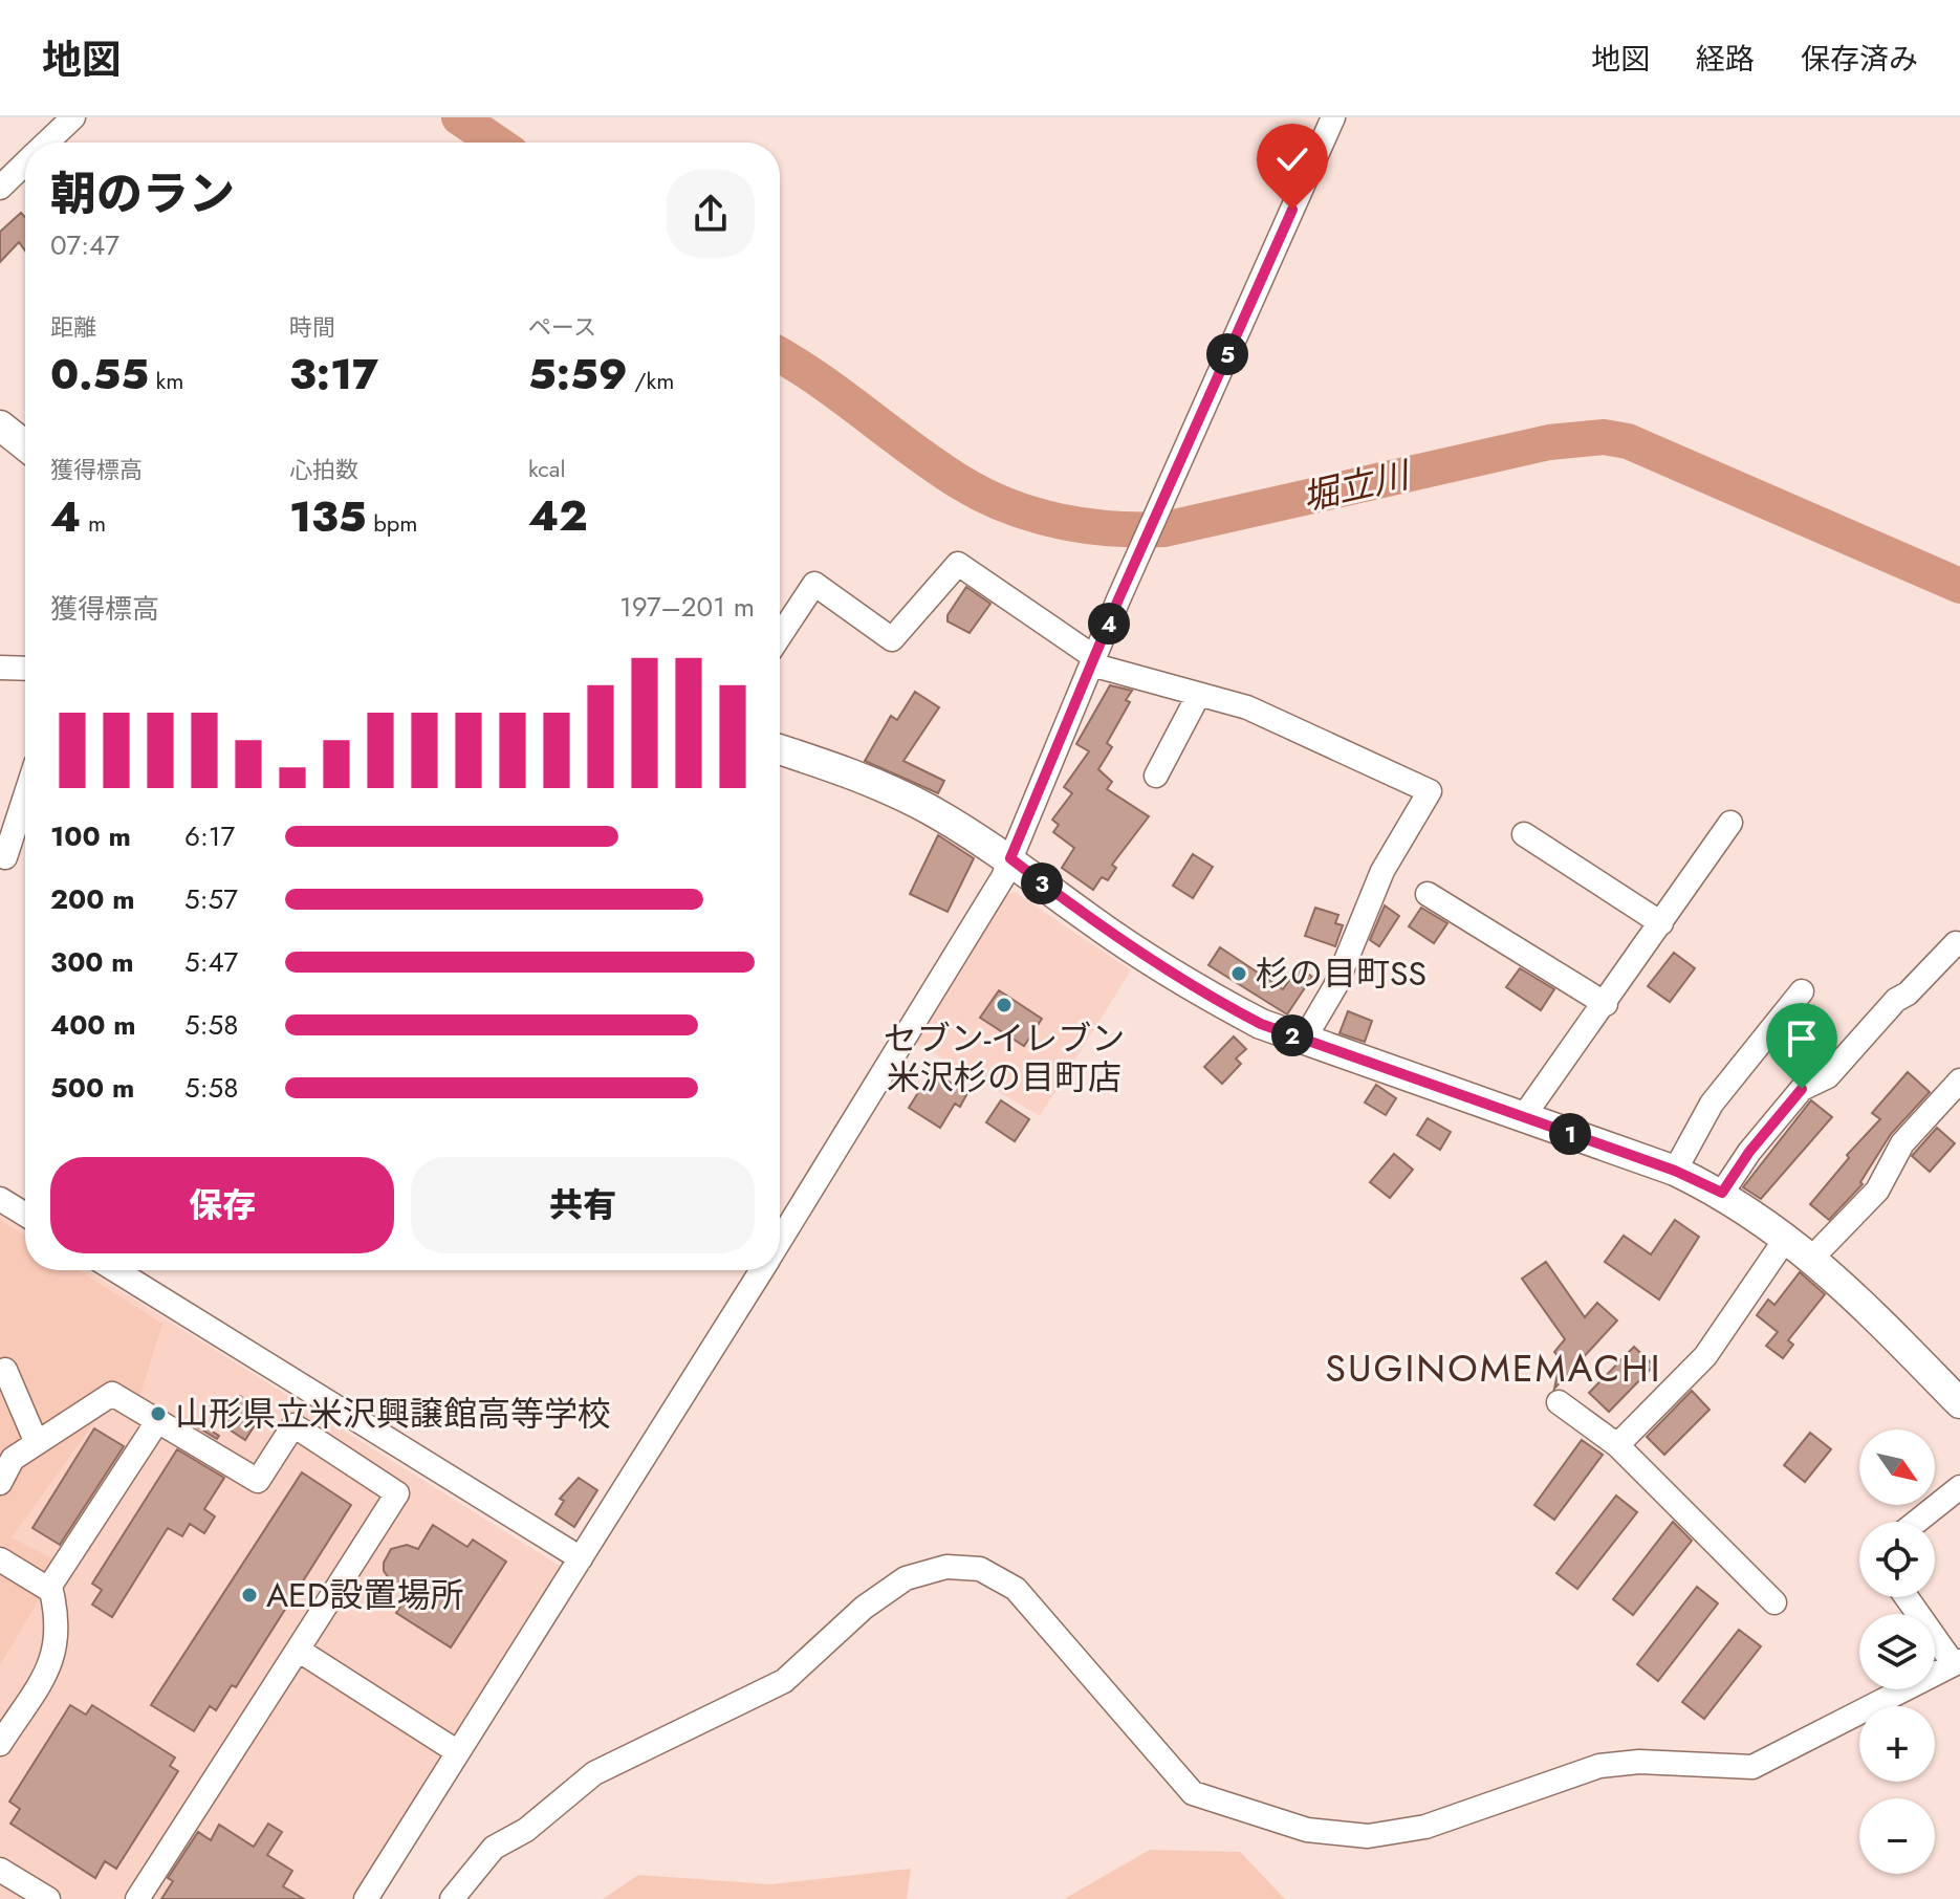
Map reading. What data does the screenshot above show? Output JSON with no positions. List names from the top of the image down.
{
  "districts": ["SUGINOMEMACHI"],
  "water": ["堀立川"],
  "places": [
    "杉の目町SS",
    "セブン-イレブン 米沢杉の目町店",
    "山形県立米沢興譲館高等学校",
    "AED設置場所"
  ],
  "north": "bottom right",
  "page": {
    "header": "地図",
    "nav": ["地図", "経路", "保存済み"],
    "heading": ["朝のラン", "07:47"],
    "stats": [
      ["距離", "0.55 km"],
      ["時間", "3:17"],
      ["ペース", "5:59 /km"],
      ["獲得標高", "4 m"],
      ["心拍数", "135 bpm"],
      ["kcal", "42"]
    ],
    "pins": [
      "5",
      "4",
      "3",
      "2",
      "1"
    ],
    "chart": ["獲得標高", "197–201 m"],
    "list": [
      {
        "name": "100 m",
        "note": "6:17"
      },
      {
        "name": "200 m",
        "note": "5:57"
      },
      {
        "name": "300 m",
        "note": "5:47"
      },
      {
        "name": "400 m",
        "note": "5:58"
      },
      {
        "name": "500 m",
        "note": "5:58"
      }
    ],
    "buttons": ["保存", "共有"],
    "map_buttons": ["+", "−"]
  }
}
